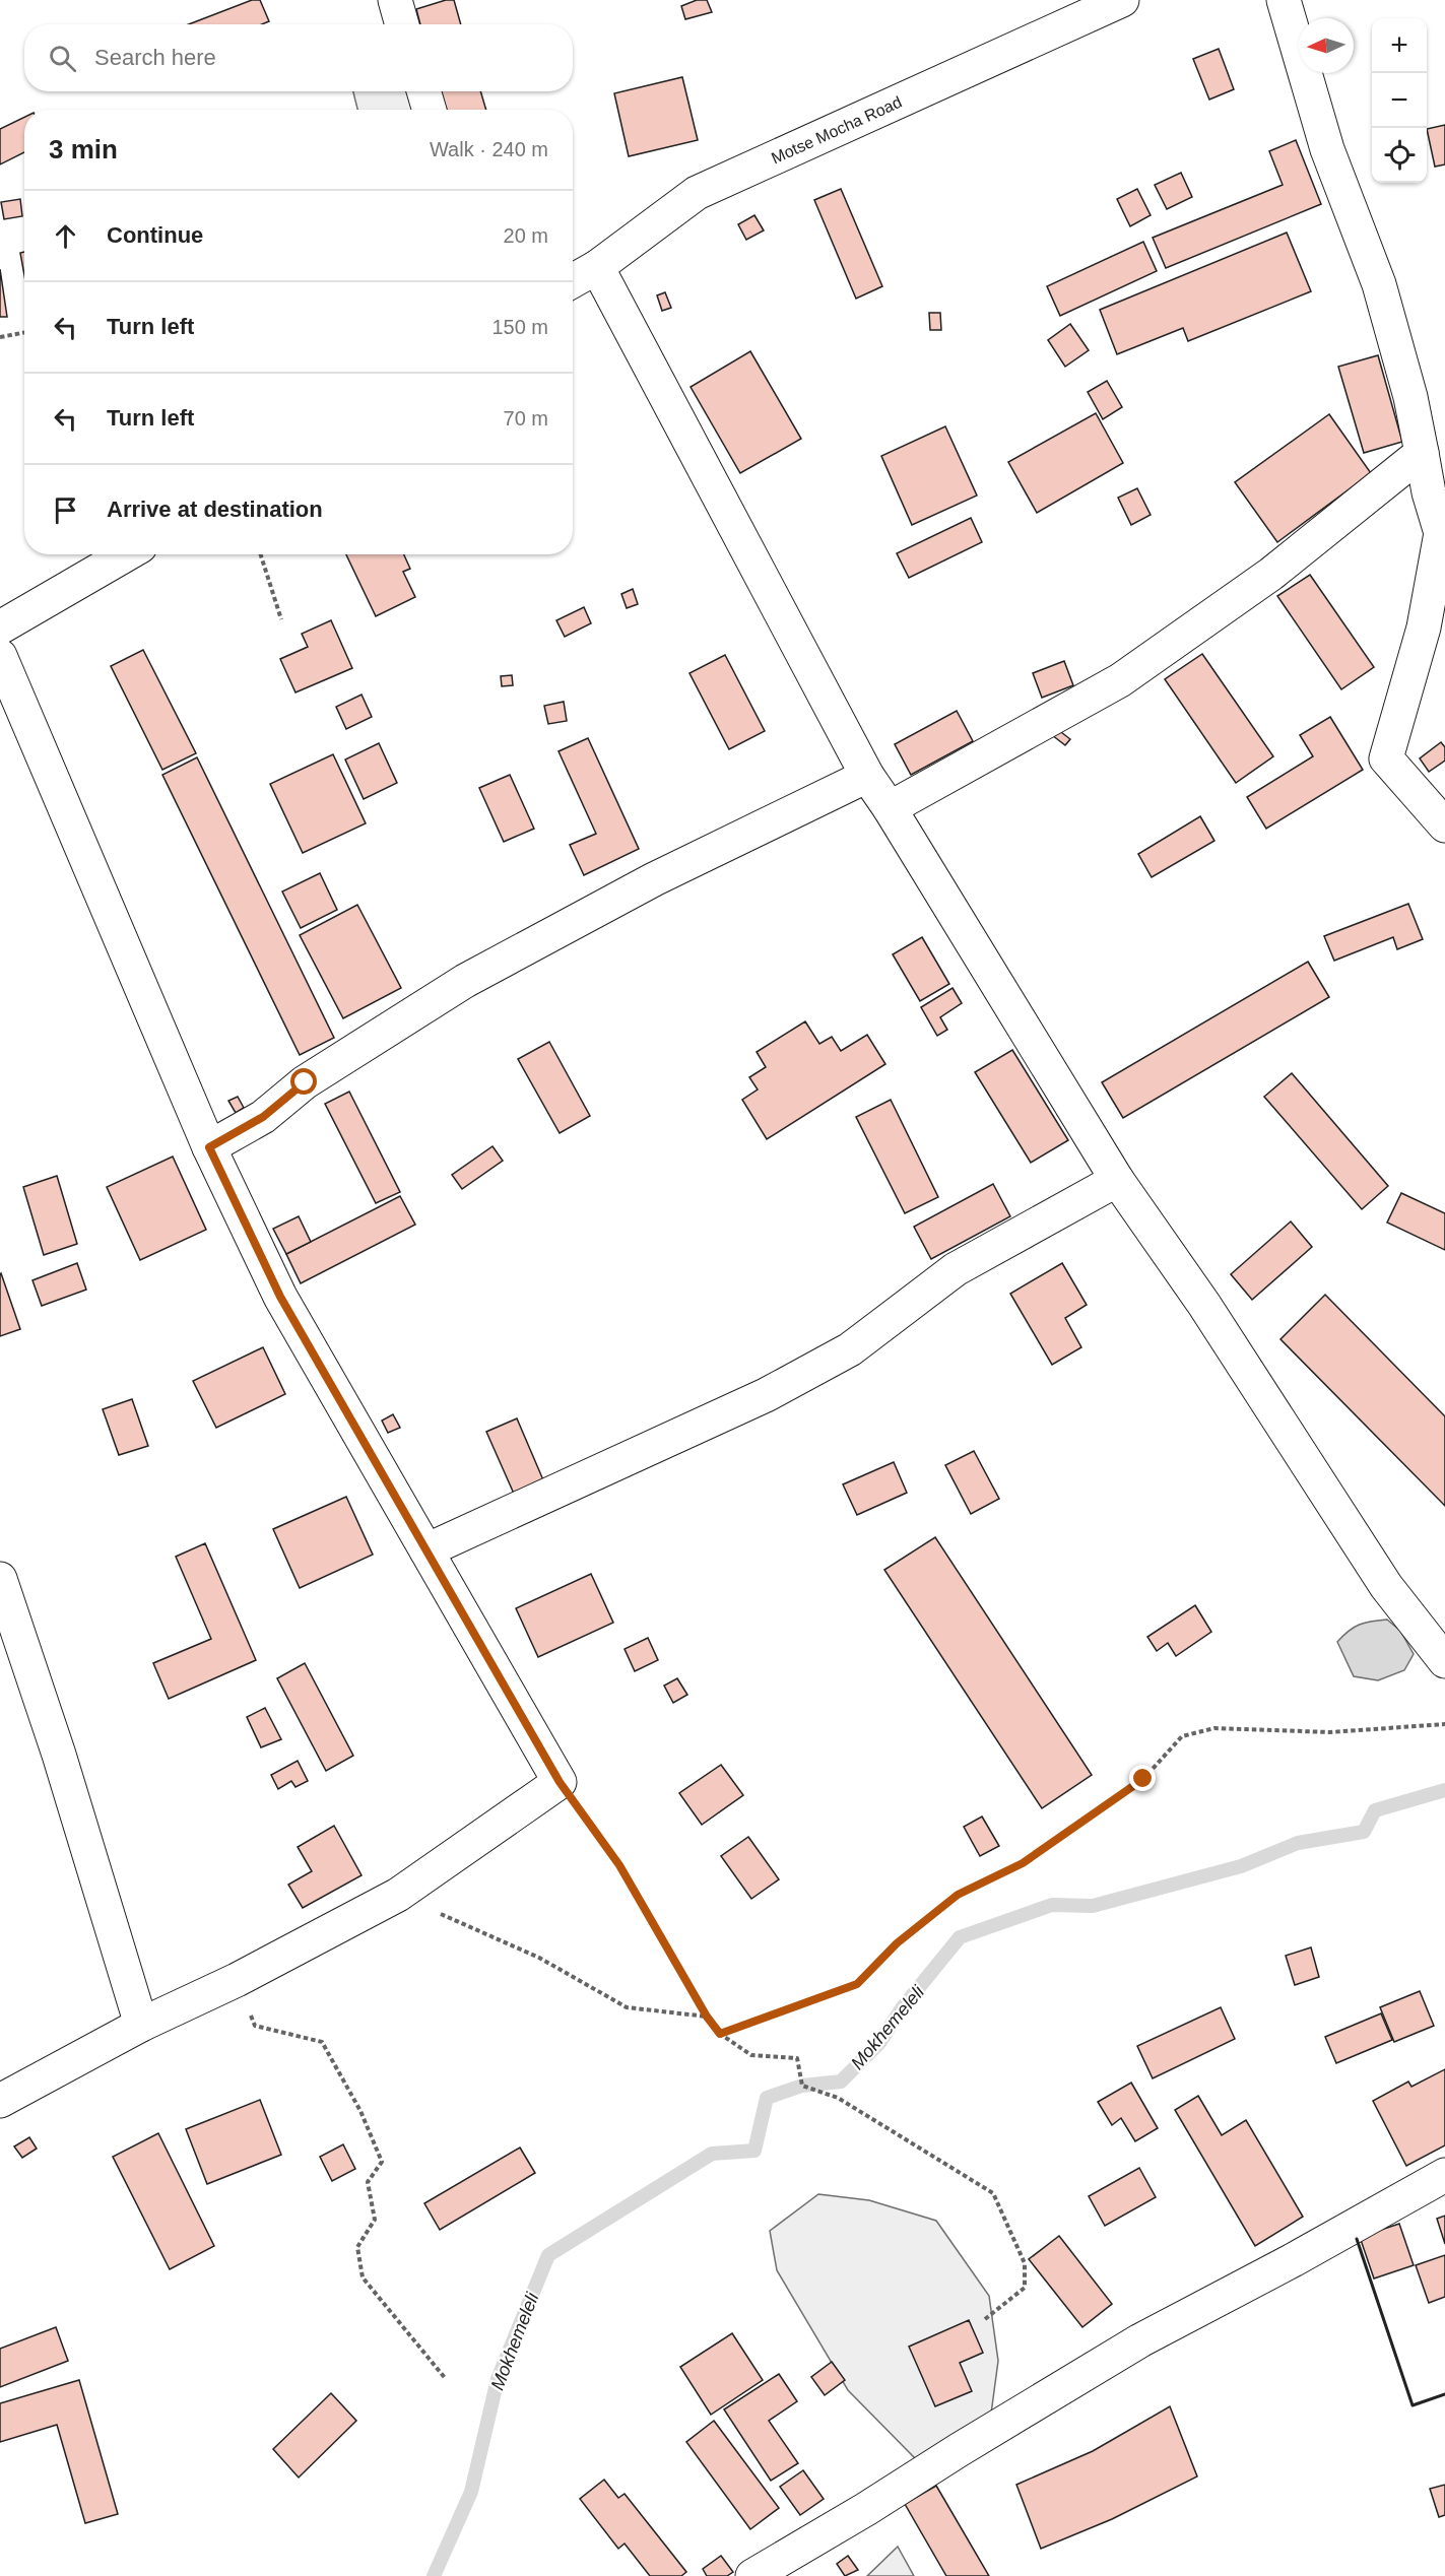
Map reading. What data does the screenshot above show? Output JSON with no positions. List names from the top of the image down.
{
  "streets": {
    "street": ["Motse Mocha Road"]
  },
  "water": ["Mokhemeleli"],
  "north": "left",
  "page": {
    "map_buttons": ["+", "−"],
    "search": "Search here",
    "heading": ["3 min", "Walk · 240 m"],
    "list": [
      ["Continue", "20 m"],
      ["Turn left", "150 m"],
      ["Turn left", "70 m"],
      "Arrive at destination"
    ]
  }
}
